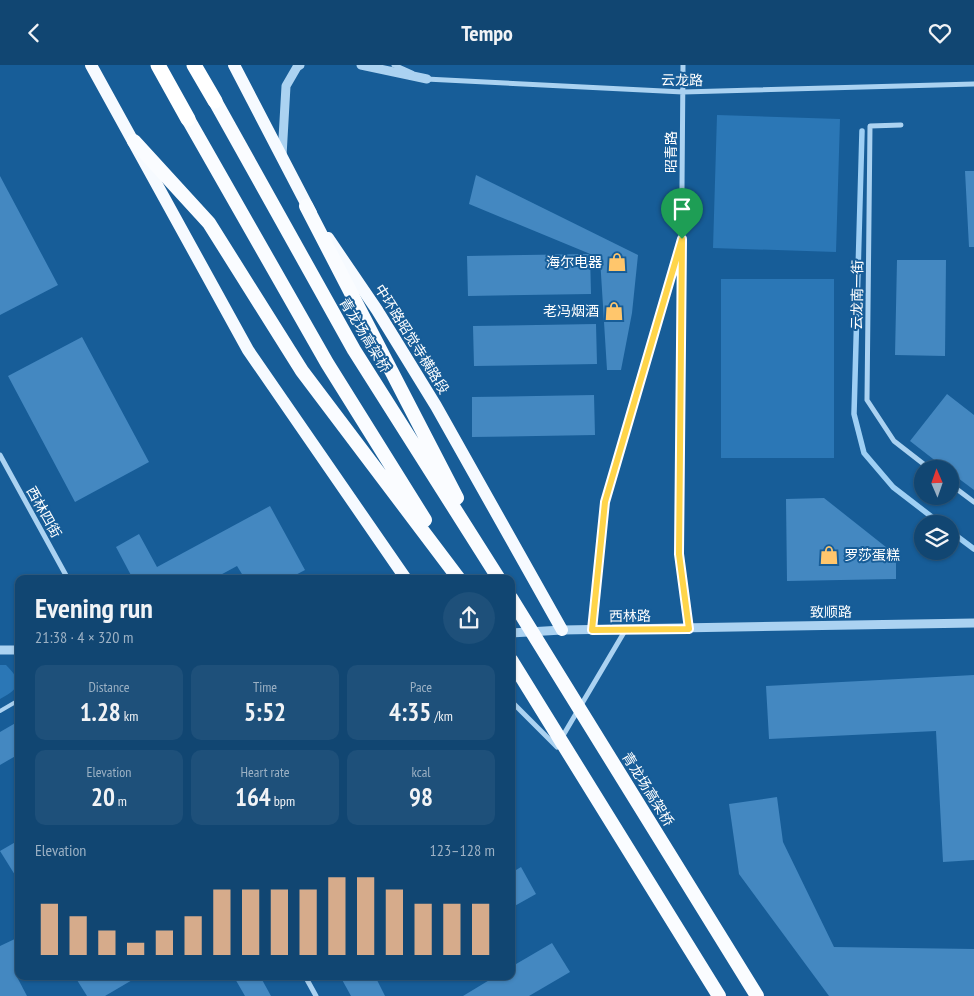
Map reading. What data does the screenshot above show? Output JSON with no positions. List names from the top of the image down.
{
  "streets": {
    "highway": ["青龙场高架桥"],
    "main road": ["中环路昭觉寺横路段"],
    "street": [
      "云龙路",
      "昭青路",
      "云龙南一街",
      "西林四街",
      "致顺路",
      "西林路"
    ]
  },
  "crossings": [
    ["云龙路", "昭青路"],
    ["昭青路", "致顺路"],
    ["昭青路", "西林路"],
    ["中环路昭觉寺横路段", "西林路"],
    ["致顺路", "西林路"]
  ],
  "places": {
    "shop": ["海尔电器", "老冯烟酒", "罗莎蛋糕"]
  },
  "north": "top",
  "page": {
    "header": "Tempo",
    "heading": ["Evening run", "21:38 · 4 × 320 m"],
    "stats": [
      ["Distance", "1.28 km"],
      ["Time", "5:52"],
      ["Pace", "4:35 /km"],
      ["Elevation", "20 m"],
      ["Heart rate", "164 bpm"],
      ["kcal", "98"]
    ],
    "chart": ["Elevation", "123–128 m"]
  }
}
